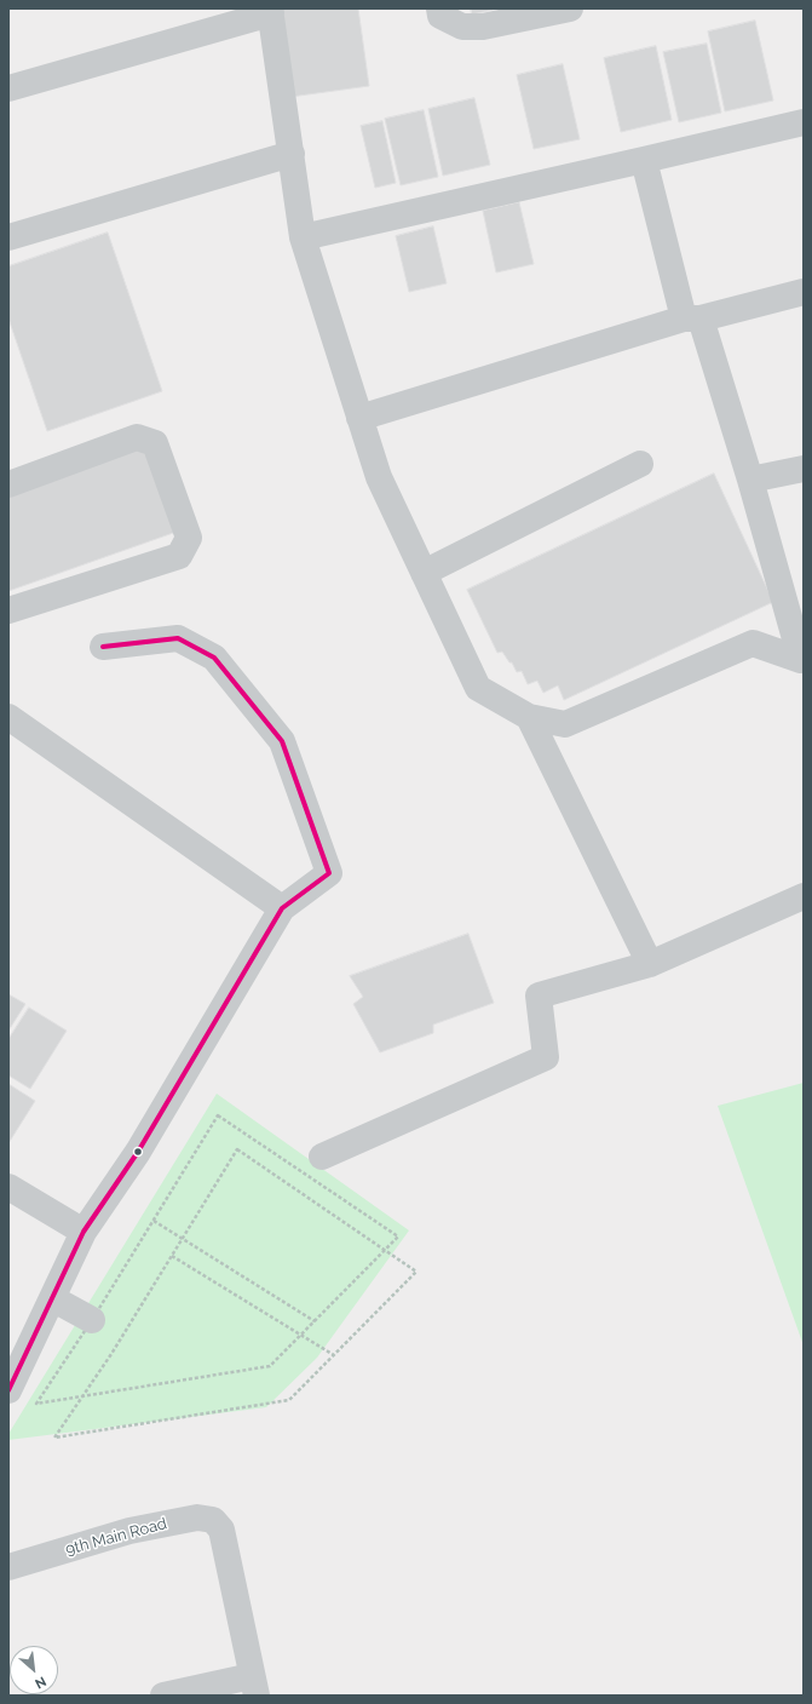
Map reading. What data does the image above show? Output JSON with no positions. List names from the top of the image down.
{
  "streets": {
    "street": ["9th Main Road"]
  },
  "north": "bottom right"
}
